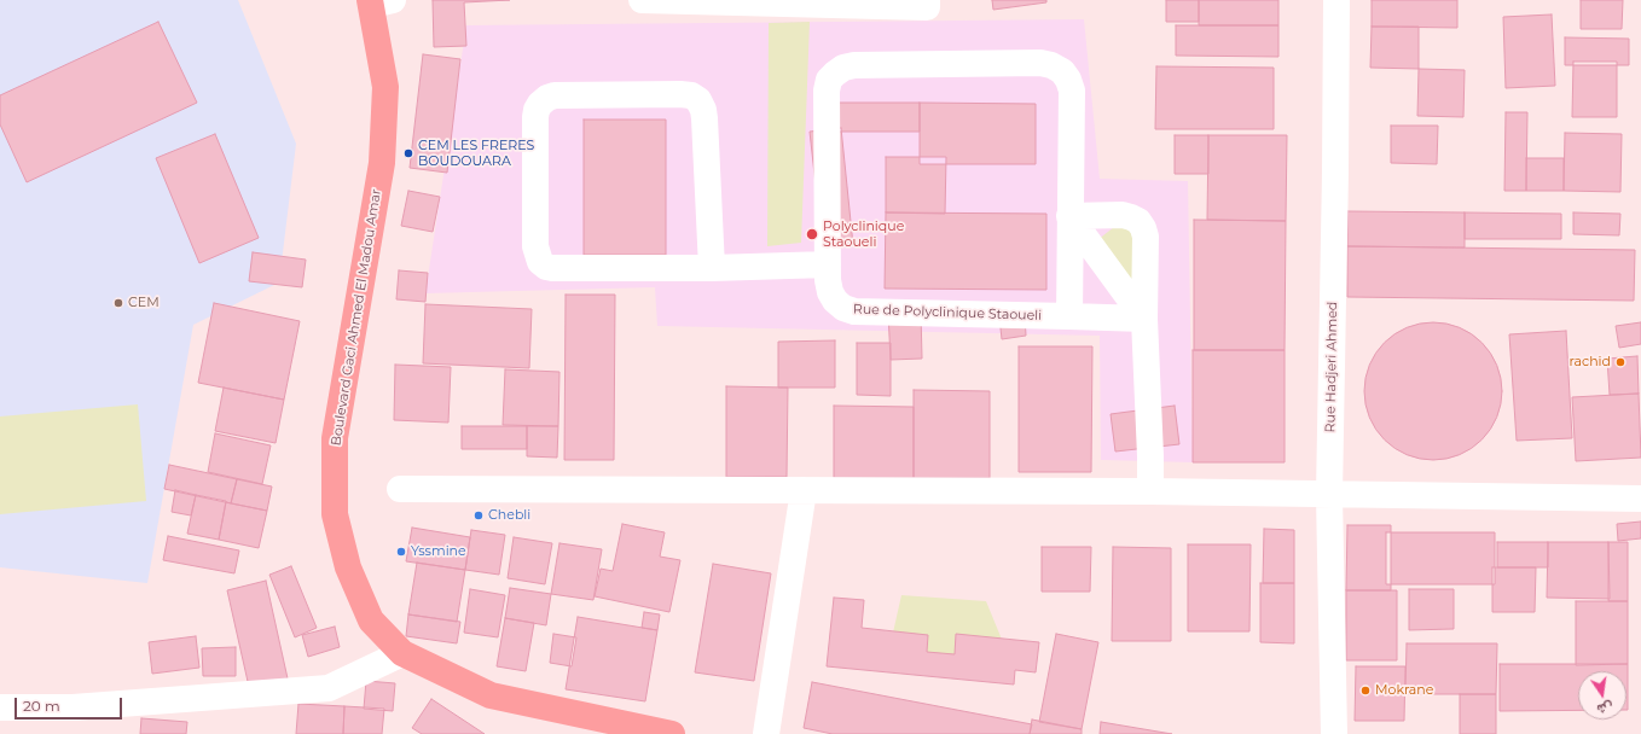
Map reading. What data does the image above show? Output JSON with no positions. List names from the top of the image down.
{
  "streets": {
    "main road": ["Boulevard Gaci Ahmed El Madou Amar"],
    "street": ["Rue de Polyclinique Staoueli", "Rue Hadjeri Ahmed"]
  },
  "places": [
    "CEM LES FRERES BOUDOUARA",
    "Polyclinique Staoueli",
    "CEM",
    "rachid",
    "Chebli",
    "Yssmine",
    "Mokrane"
  ],
  "scale_bar": "20 m",
  "north": "bottom"
}
